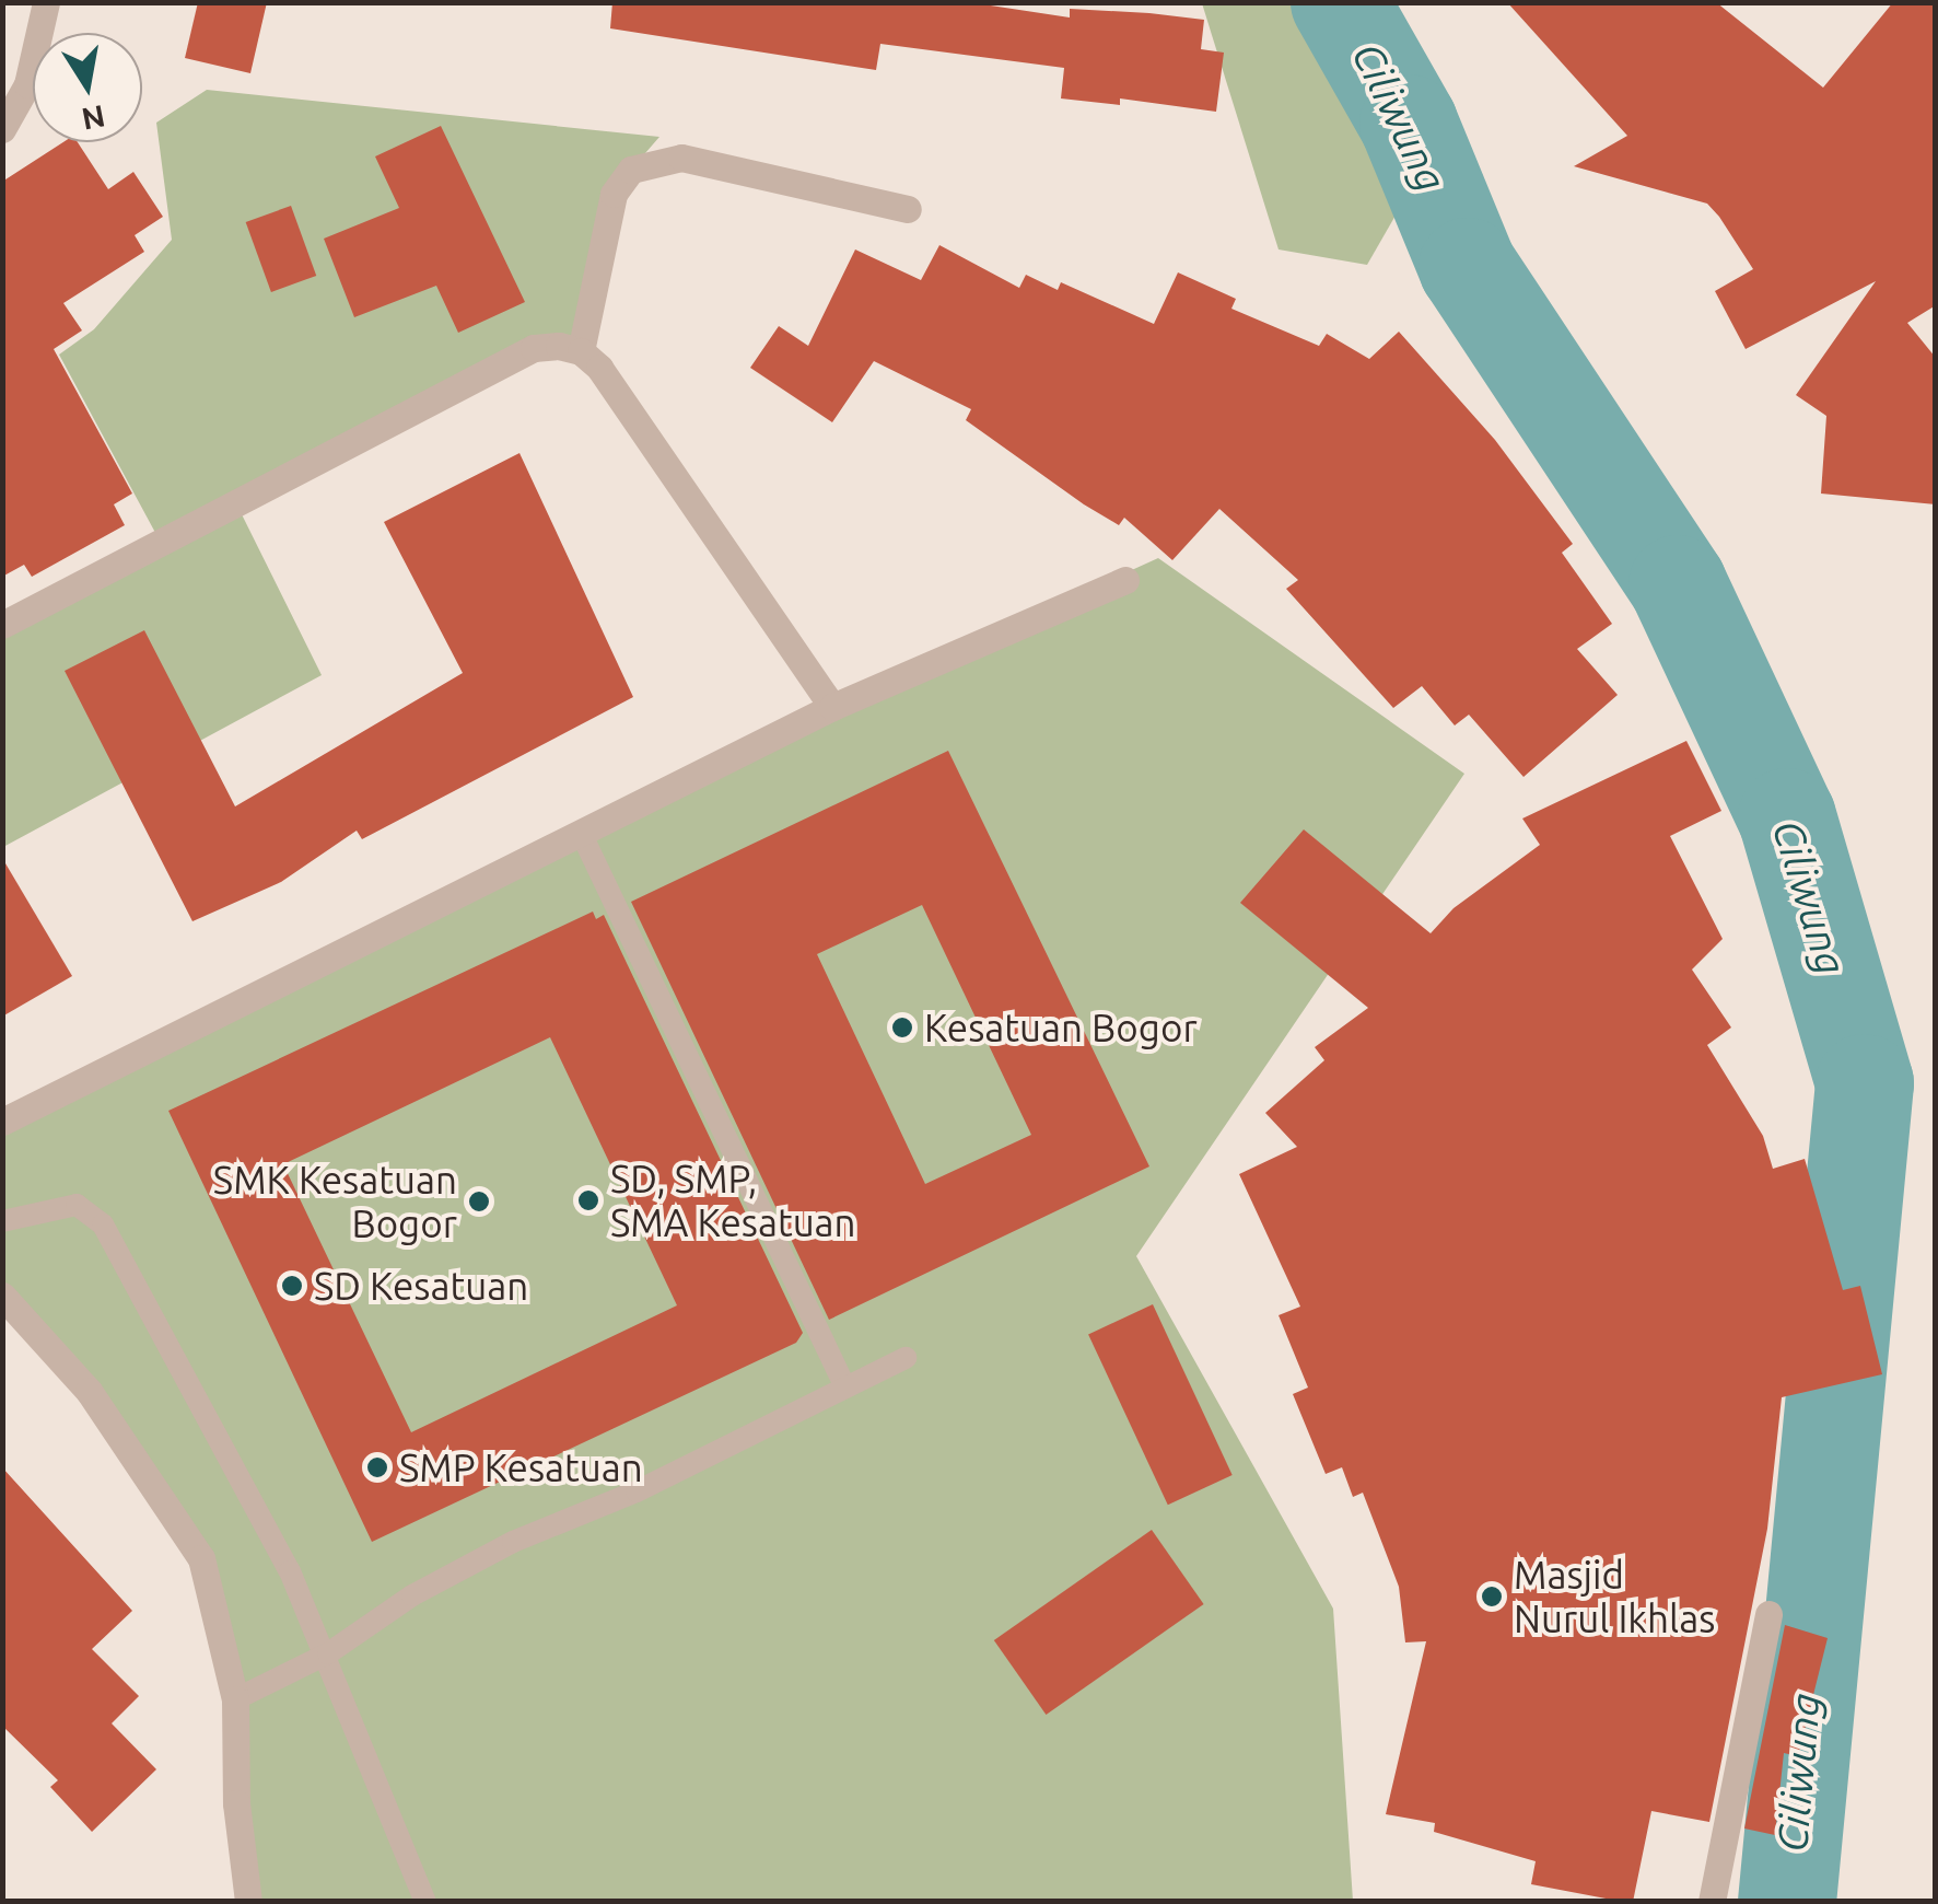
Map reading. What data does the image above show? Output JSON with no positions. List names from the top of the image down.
{
  "water": ["Ciliwung"],
  "places": [
    "Kesatuan Bogor",
    "SD, SMP, SMA Kesatuan",
    "SMK Kesatuan Bogor",
    "SD Kesatuan",
    "SMP Kesatuan",
    "Masjid Nurul Ikhlas"
  ],
  "north": "bottom"
}
